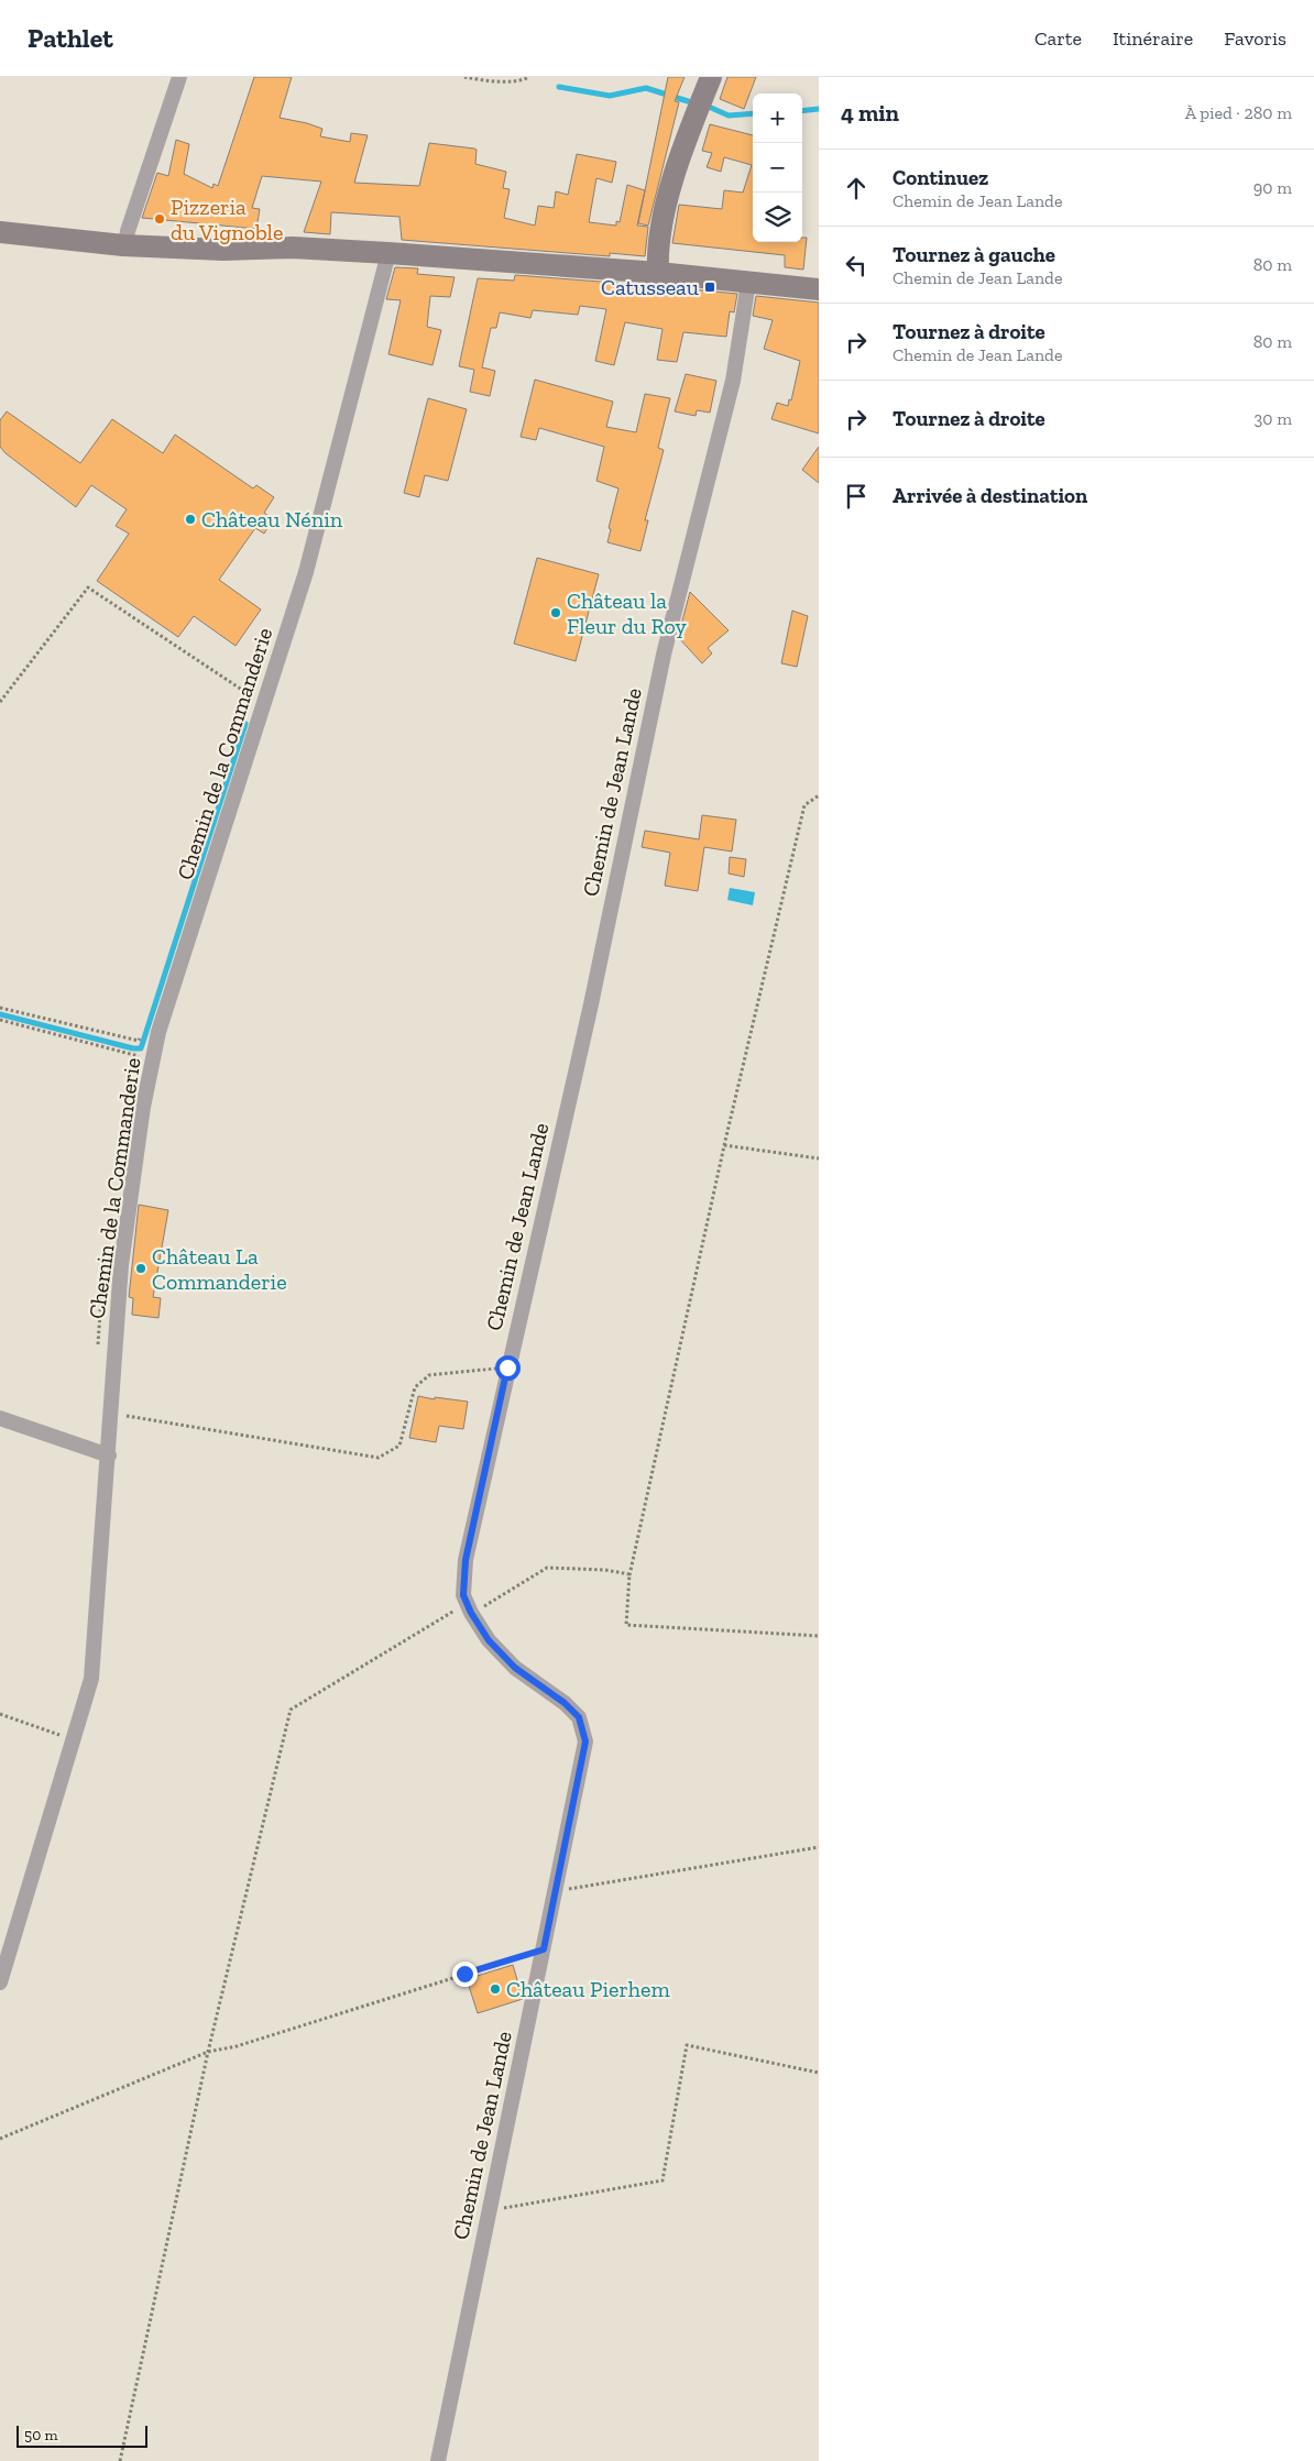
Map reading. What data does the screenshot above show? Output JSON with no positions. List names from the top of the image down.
{
  "streets": {
    "street": ["Chemin de la Commanderie", "Chemin de Jean Lande"]
  },
  "places": {
    "other": [
      "Pizzeria du Vignoble",
      "Château Nénin",
      "Château la Fleur du Roy",
      "Château La Commanderie",
      "Château Pierhem"
    ],
    "transit": ["Catusseau"]
  },
  "scale_bar": "50 m",
  "page": {
    "header": "Pathlet",
    "nav": ["Carte", "Itinéraire", "Favoris"],
    "heading": ["4 min", "À pied · 280 m"],
    "map_buttons": ["+", "−"],
    "list": [
      ["Continuez", "Chemin de Jean Lande", "90 m"],
      ["Tournez à gauche", "Chemin de Jean Lande", "80 m"],
      ["Tournez à droite", "Chemin de Jean Lande", "80 m"],
      ["Tournez à droite", "30 m"],
      "Arrivée à destination"
    ],
    "scale": "50 m"
  }
}
